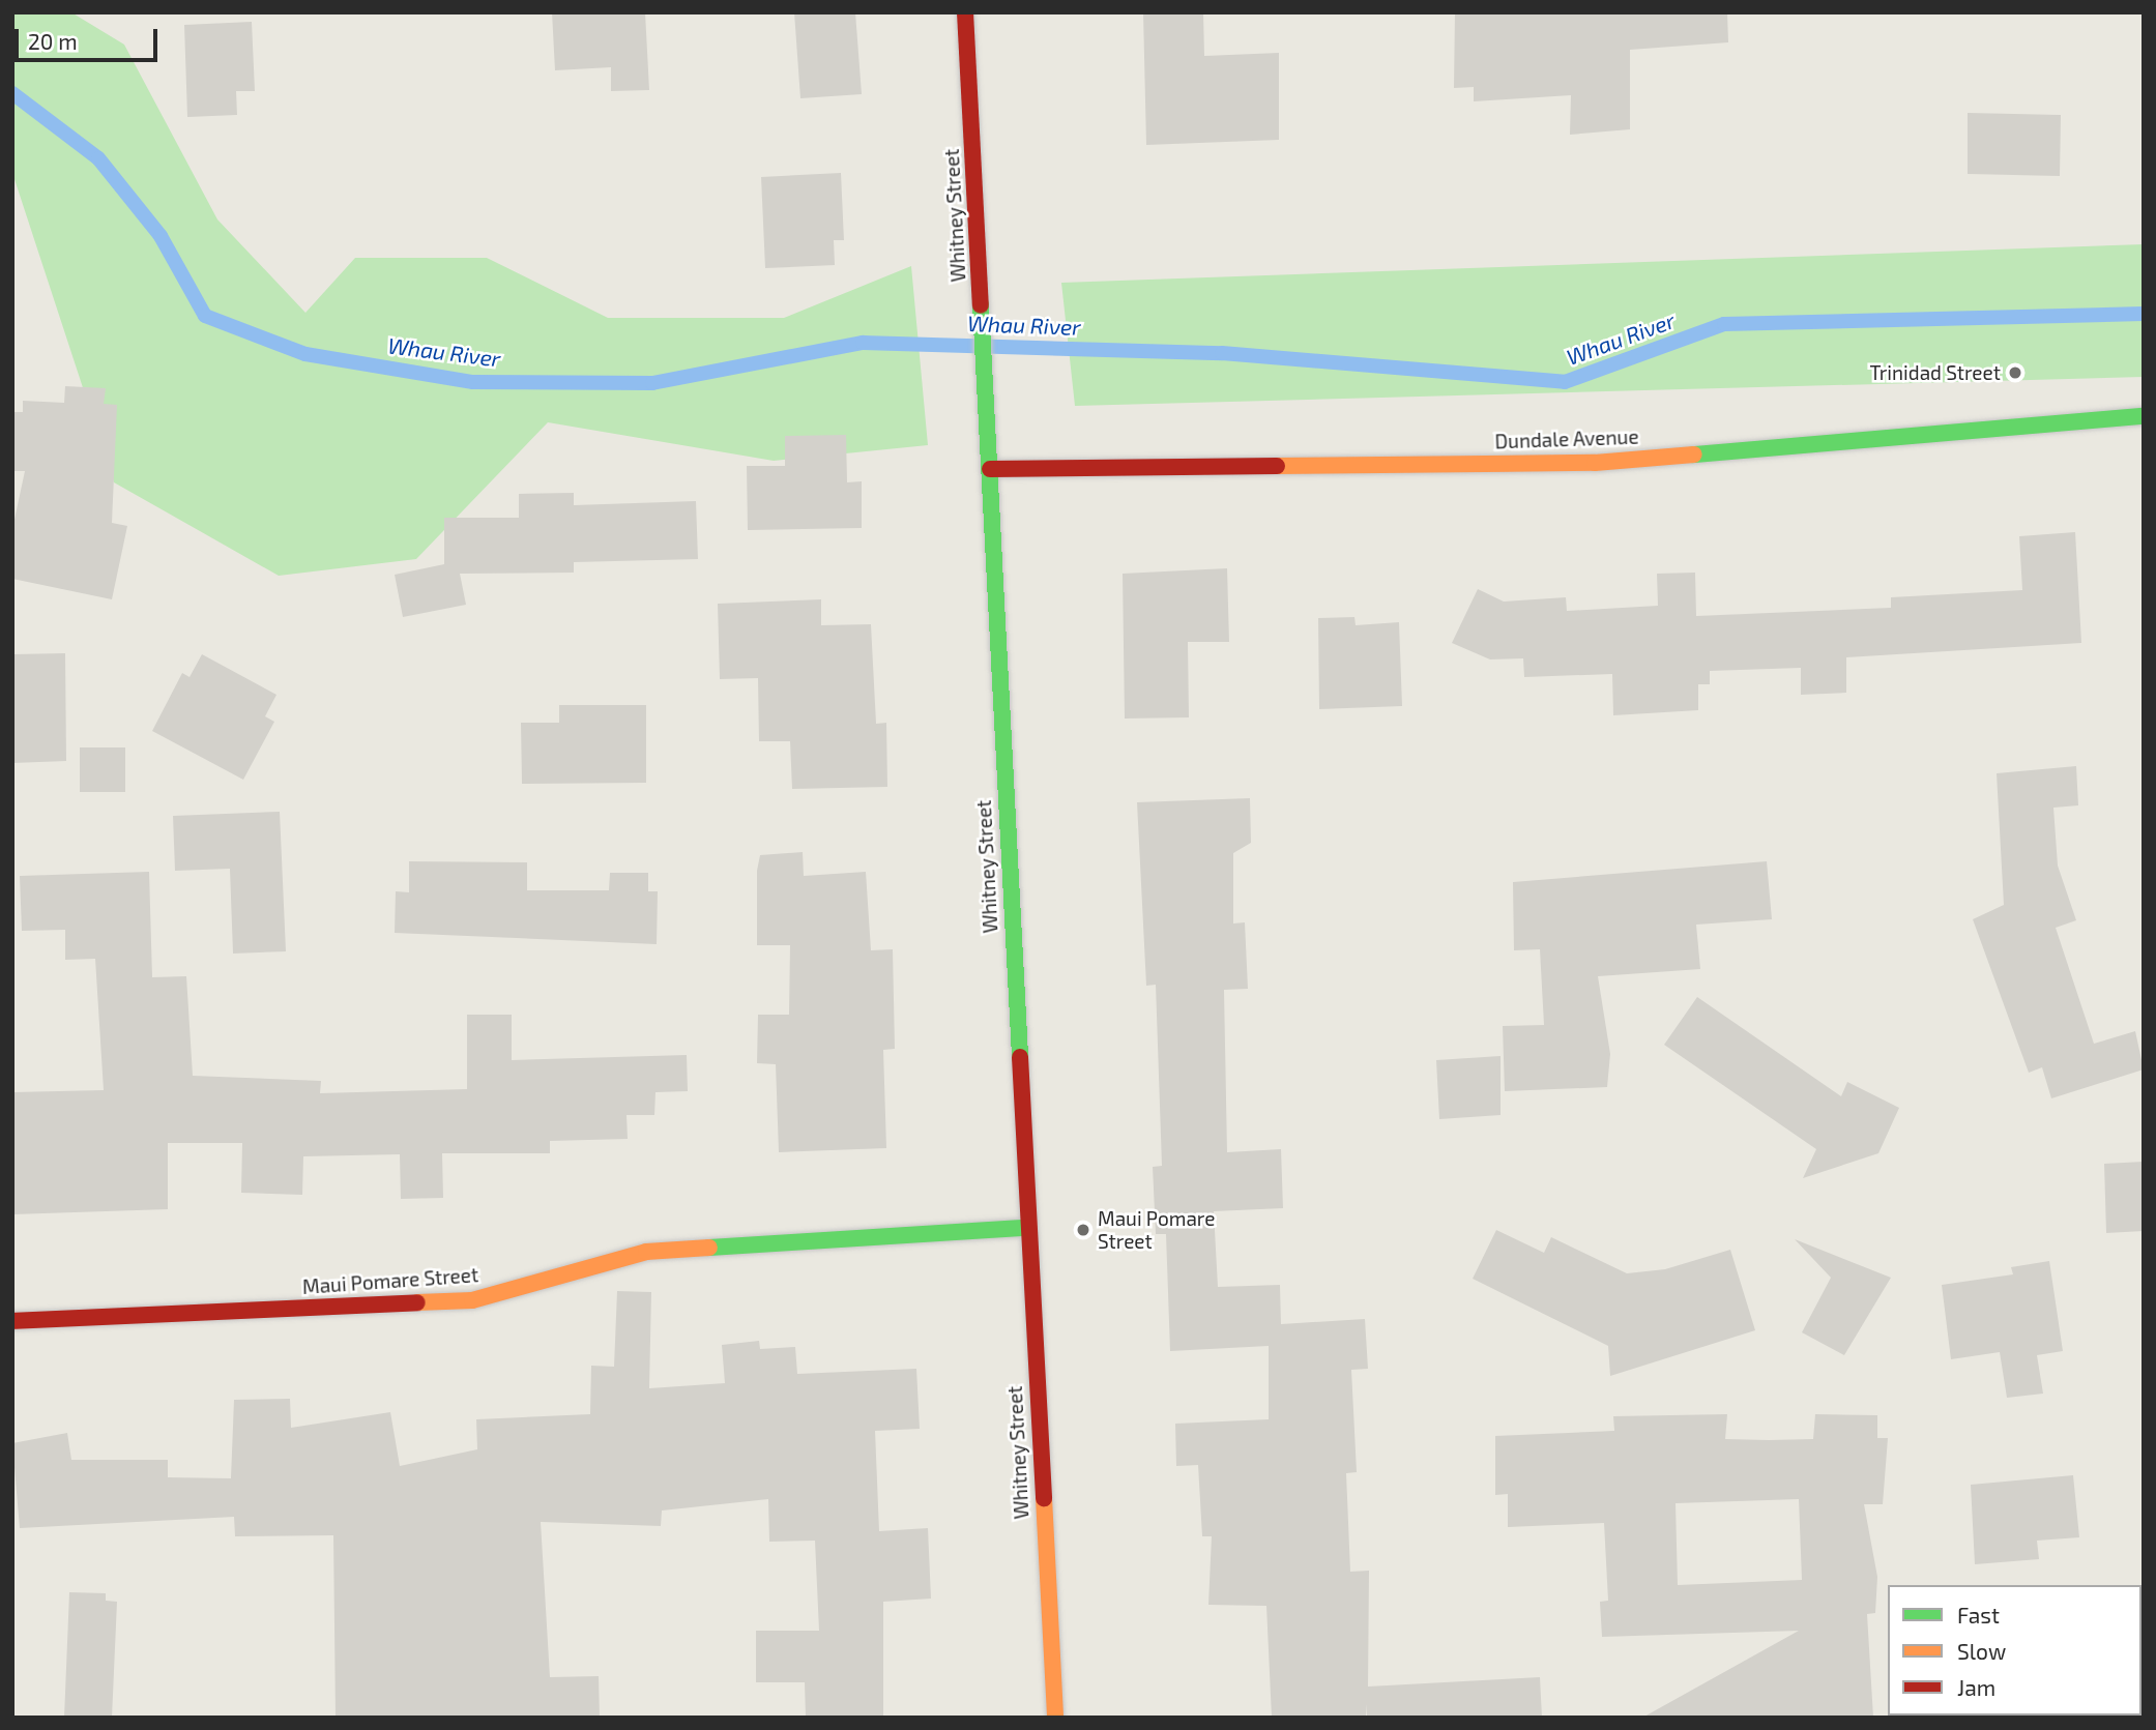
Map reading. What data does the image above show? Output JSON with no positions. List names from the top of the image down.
{
  "streets": {
    "street": ["Whitney Street", "Dundale Avenue", "Maui Pomare Street"]
  },
  "crossings": [
    ["Whitney Street", "Dundale Avenue"],
    ["Whitney Street", "Maui Pomare Street"]
  ],
  "water": ["Whau River"],
  "places": ["Trinidad Street", "Maui Pomare Street"],
  "legend": ["Fast", "Slow", "Jam"],
  "scale_bar": "20 m"
}
